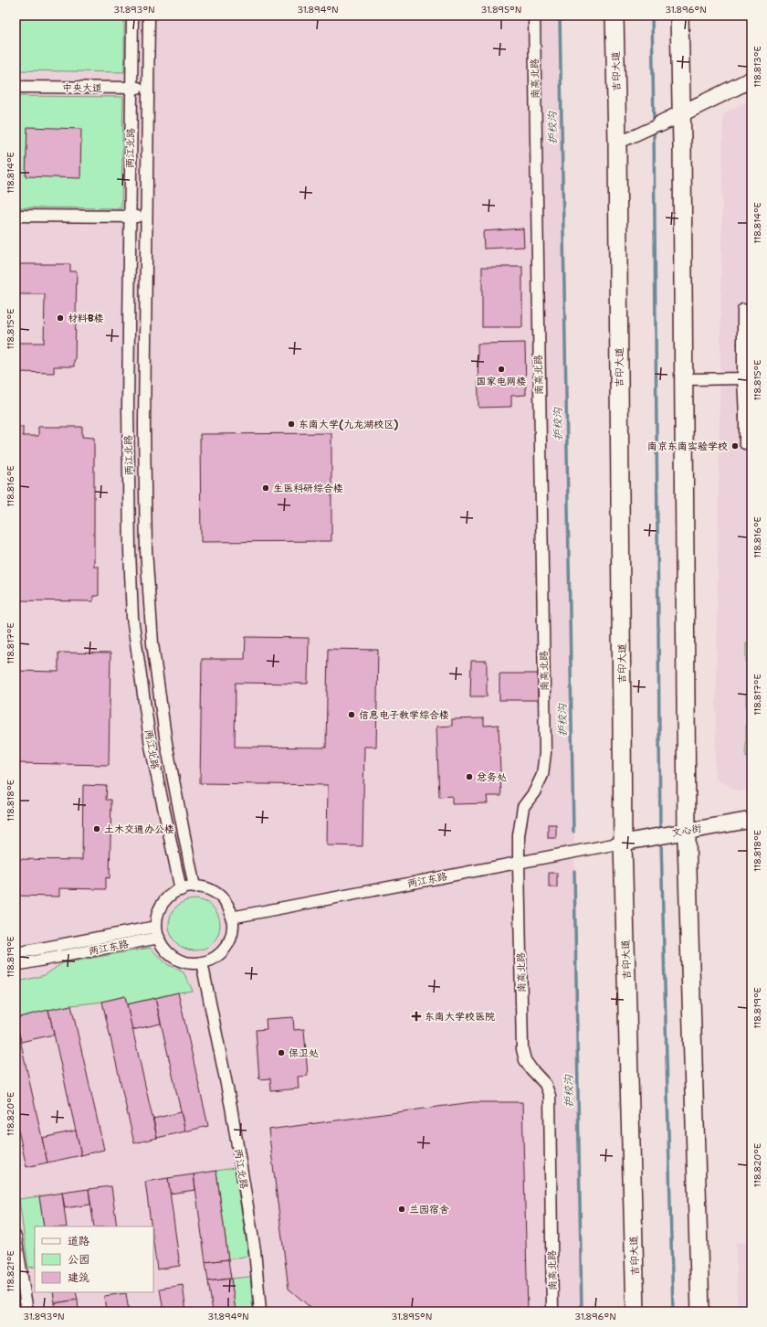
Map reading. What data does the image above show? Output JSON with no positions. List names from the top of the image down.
{
  "streets": {
    "main road": ["吉印大道"],
    "street": [
      "南高北路",
      "中央大道",
      "两江北路",
      "文心街",
      "两江东路"
    ]
  },
  "crossings": [
    ["吉印大道", "文心街"],
    ["吉印大道", "两江东路"],
    ["南高北路", "两江东路"],
    ["中央大道", "两江北路"],
    ["两江北路", "两江东路"],
    ["文心街", "两江东路"]
  ],
  "water": ["护校沟"],
  "places": {
    "other": [
      "材料B楼",
      "国家电网楼",
      "东南大学(九龙湖校区)",
      "南京东南实验学校",
      "生医科研综合楼",
      "信息电子教学综合楼",
      "总务处",
      "土木交通办公楼",
      "保卫处",
      "兰园宿舍"
    ],
    "health": ["东南大学校医院"]
  },
  "legend": ["道路", "公园", "建筑"],
  "coordinates": [
    "31.893°N",
    "31.894°N",
    "31.895°N",
    "31.896°N",
    "118.813°E",
    "118.814°E",
    "118.815°E",
    "118.816°E",
    "118.817°E",
    "118.818°E",
    "118.819°E",
    "118.820°E",
    "118.821°E"
  ]
}
